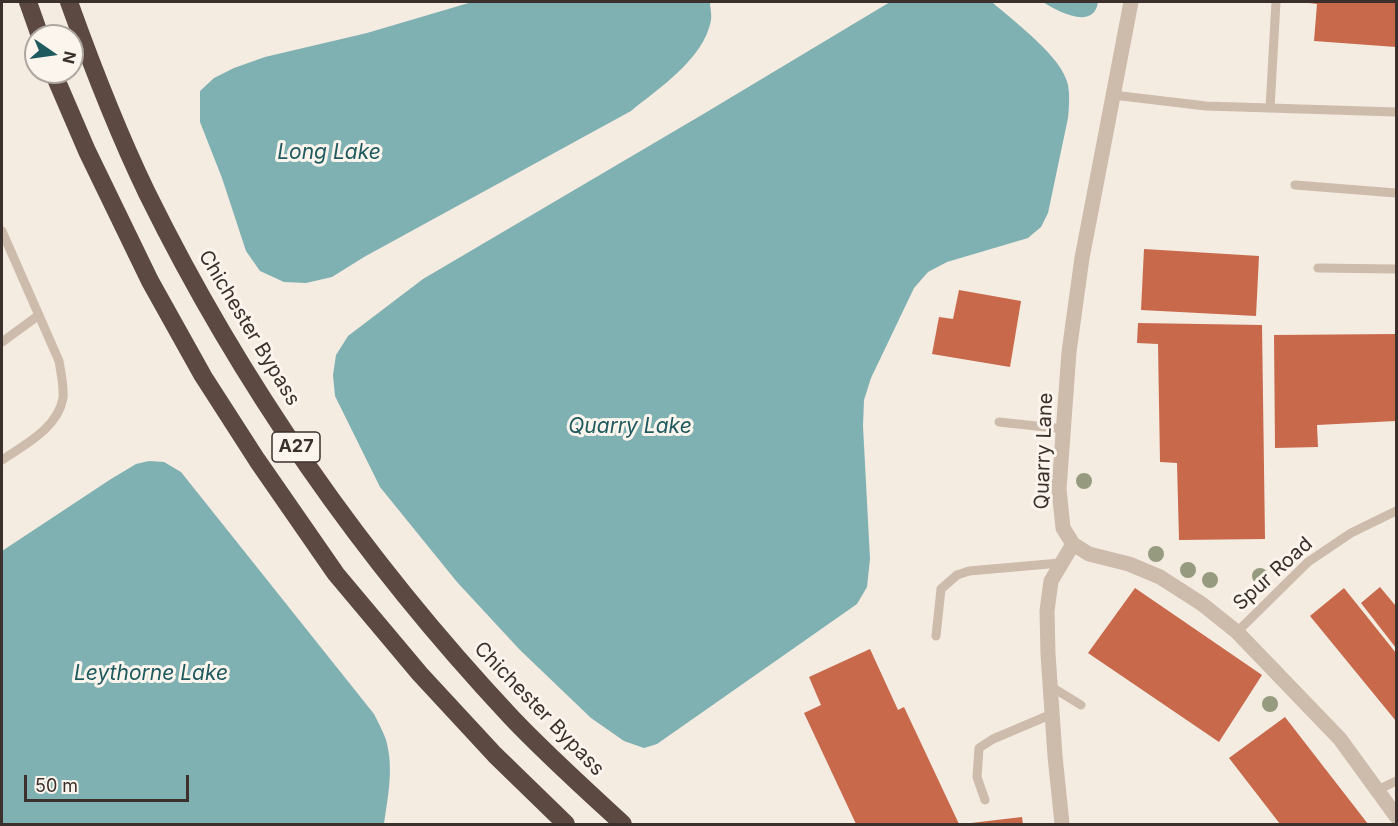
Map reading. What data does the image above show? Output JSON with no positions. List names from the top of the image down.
{
  "streets": {
    "highway": ["Chichester Bypass", "A27"],
    "street": ["Quarry Lane"],
    "lane": ["Spur Road"]
  },
  "water": ["Long Lake", "Quarry Lake", "Leythorne Lake"],
  "scale_bar": "50 m",
  "north": "right"
}
